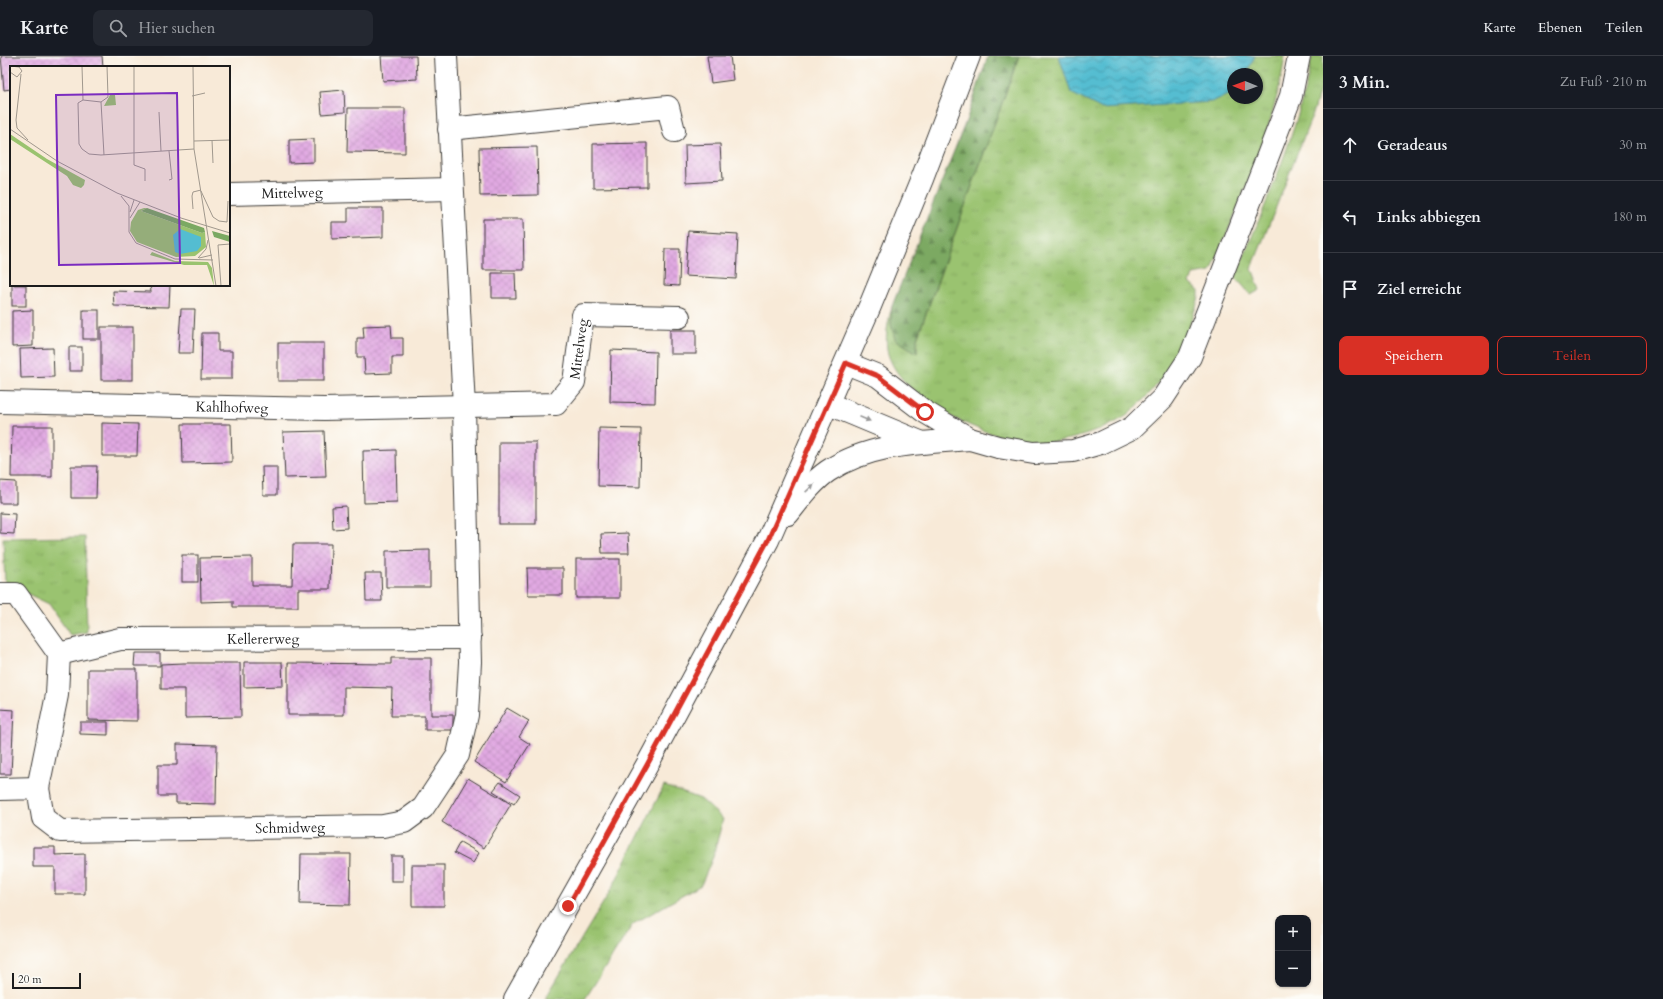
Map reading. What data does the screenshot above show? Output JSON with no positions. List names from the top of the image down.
{
  "streets": {
    "street": [
      "Mittelweg",
      "Kahlhofweg",
      "Kellererweg",
      "Schmidweg"
    ]
  },
  "crossings": [
    ["Mittelweg", "Kahlhofweg"],
    ["Kellererweg", "Schmidweg"]
  ],
  "scale_bar": "20 m",
  "north": "left",
  "page": {
    "header": "Karte",
    "search": "Hier suchen",
    "nav": ["Karte", "Ebenen", "Teilen"],
    "heading": ["3 Min.", "Zu Fuß · 210 m"],
    "list": [
      ["Geradeaus", "30 m"],
      ["Links abbiegen", "180 m"],
      "Ziel erreicht"
    ],
    "buttons": ["Speichern", "Teilen"],
    "map_buttons": ["+", "−"],
    "scale": "20 m"
  }
}
